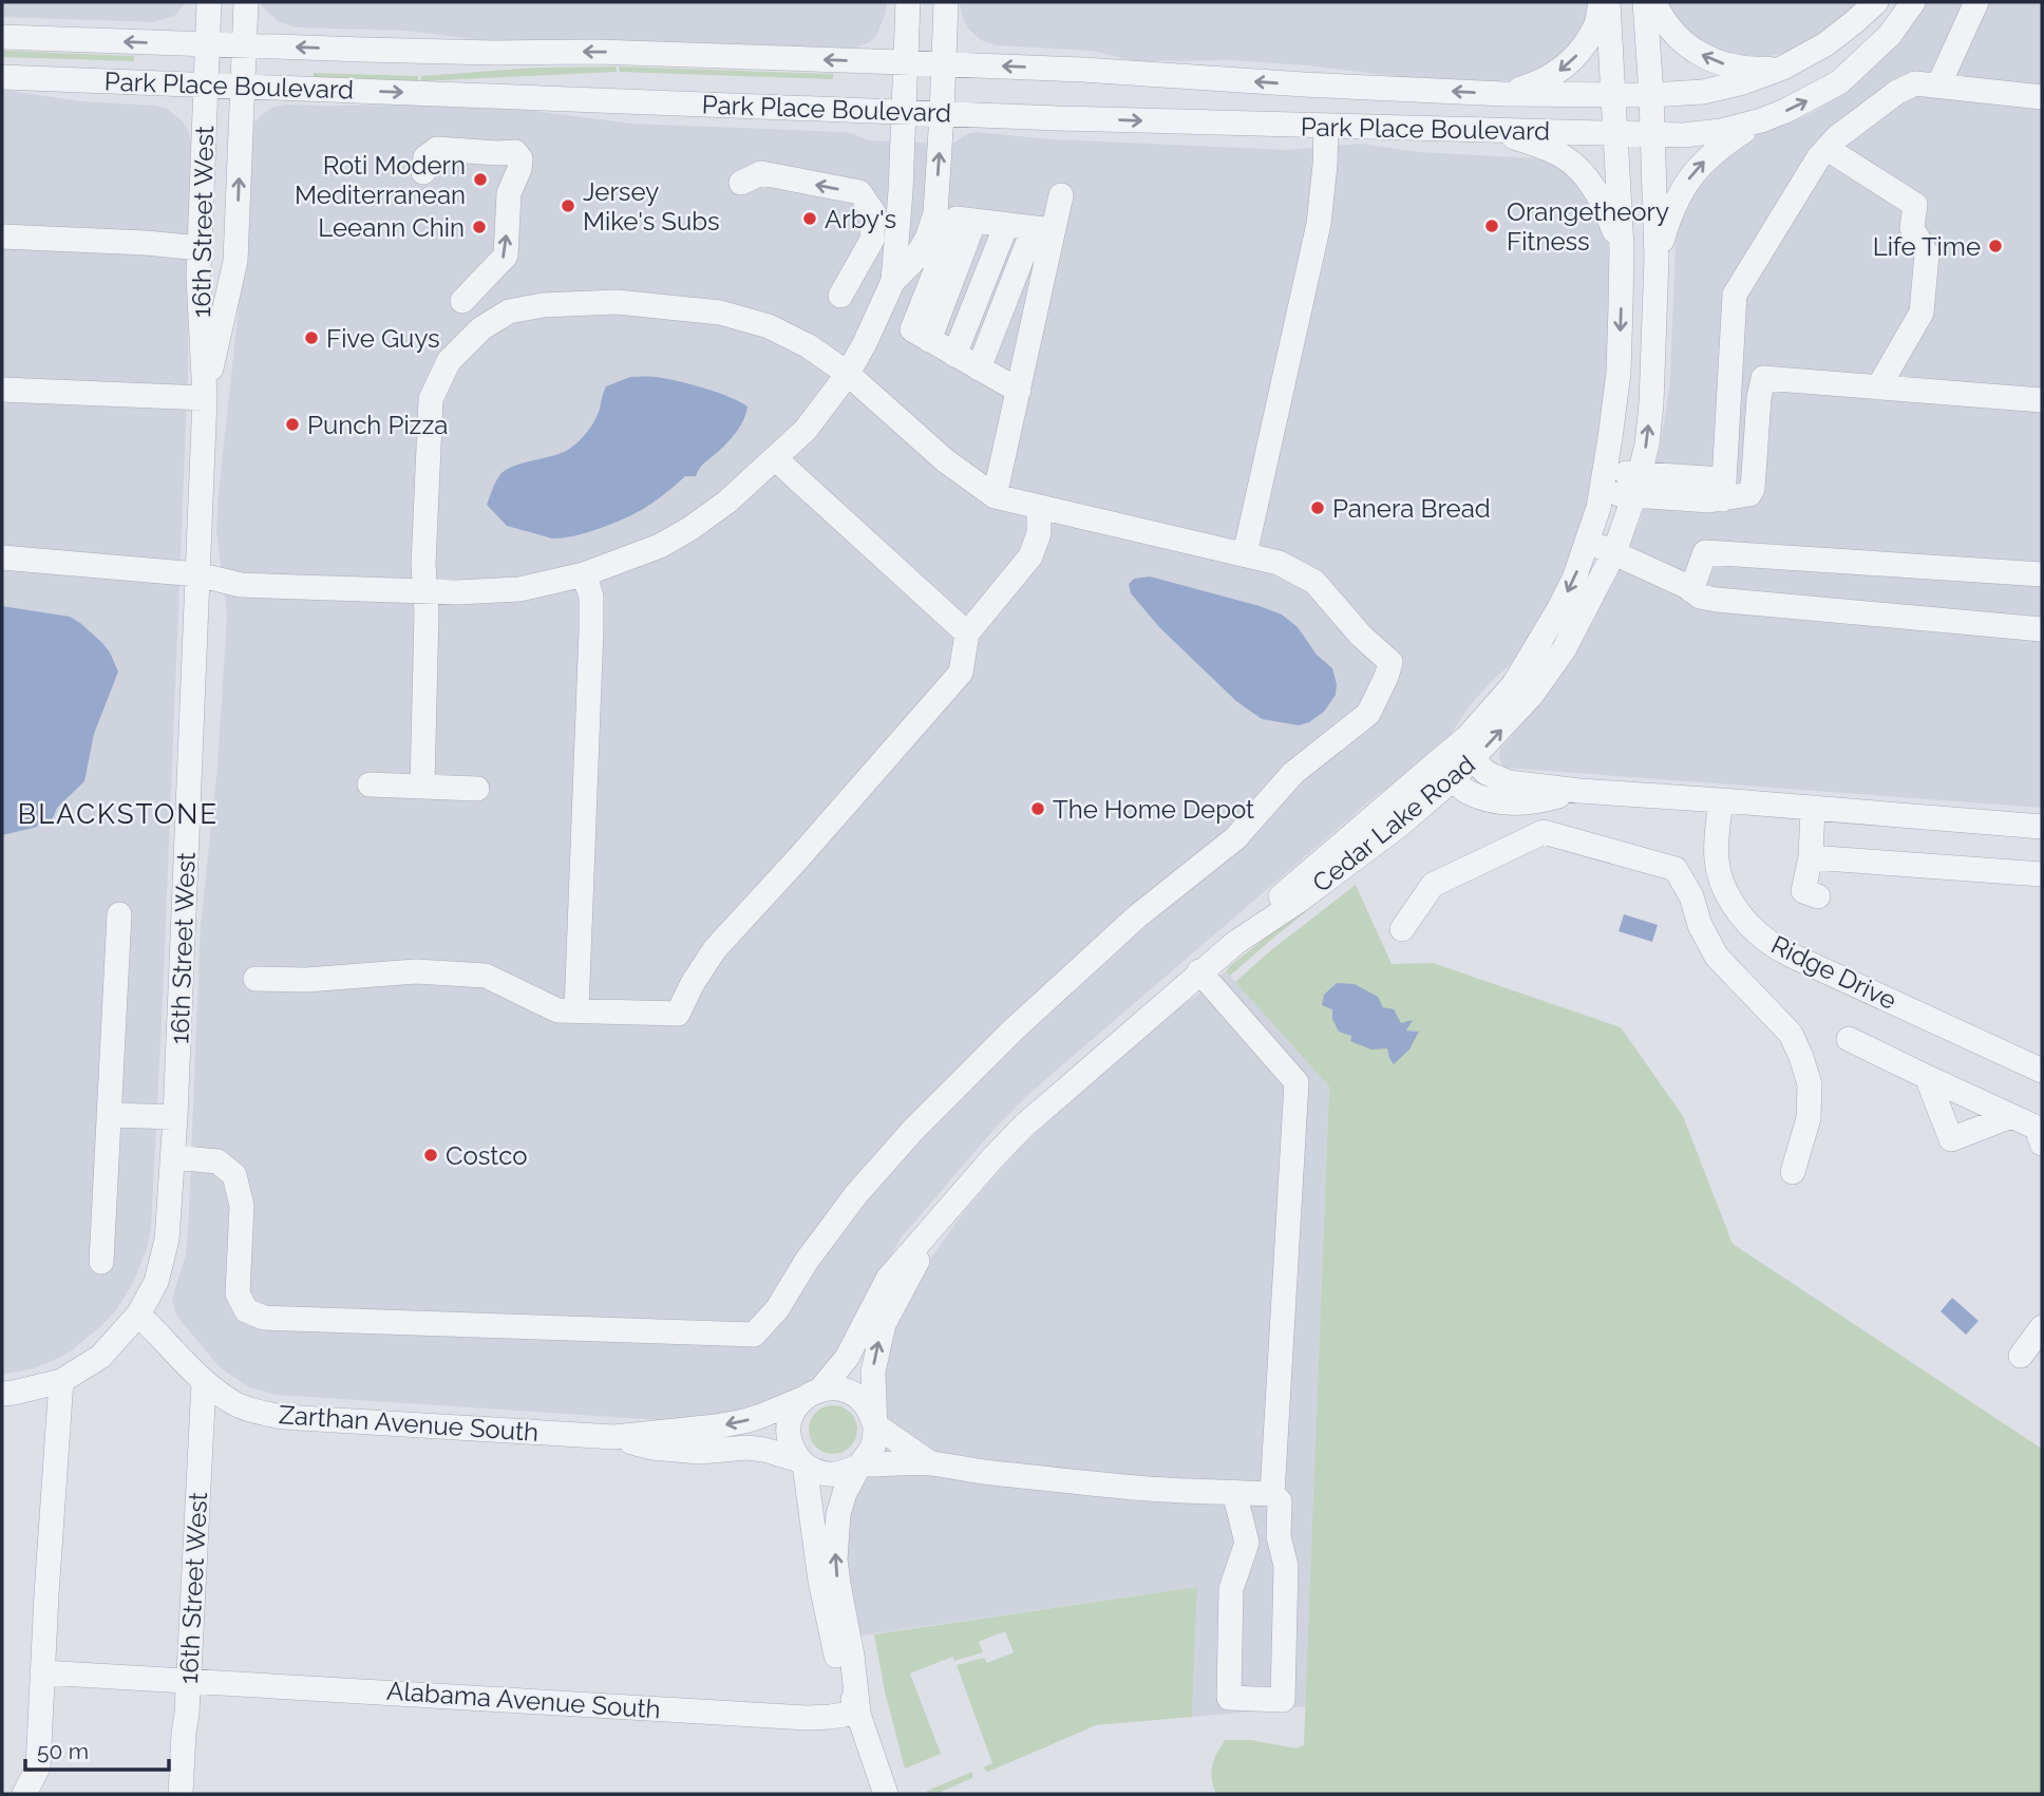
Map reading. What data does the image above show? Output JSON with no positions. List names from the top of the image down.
{
  "streets": {
    "street": [
      "Park Place Boulevard",
      "16th Street West",
      "Cedar Lake Road",
      "Ridge Drive",
      "Zarthan Avenue South",
      "Alabama Avenue South"
    ]
  },
  "crossings": [
    ["Park Place Boulevard", "16th Street West"],
    ["Park Place Boulevard", "Cedar Lake Road"],
    ["16th Street West", "Zarthan Avenue South"],
    ["16th Street West", "Alabama Avenue South"],
    ["Cedar Lake Road", "Zarthan Avenue South"],
    ["Cedar Lake Road", "Alabama Avenue South"]
  ],
  "districts": ["BLACKSTONE"],
  "places": [
    "Roti Modern Mediterranean",
    "Jersey Mike's Subs",
    "Arby's",
    "Orangetheory Fitness",
    "Leeann Chin",
    "Life Time",
    "Five Guys",
    "Punch Pizza",
    "Panera Bread",
    "The Home Depot",
    "Costco"
  ],
  "scale_bar": "50 m"
}
